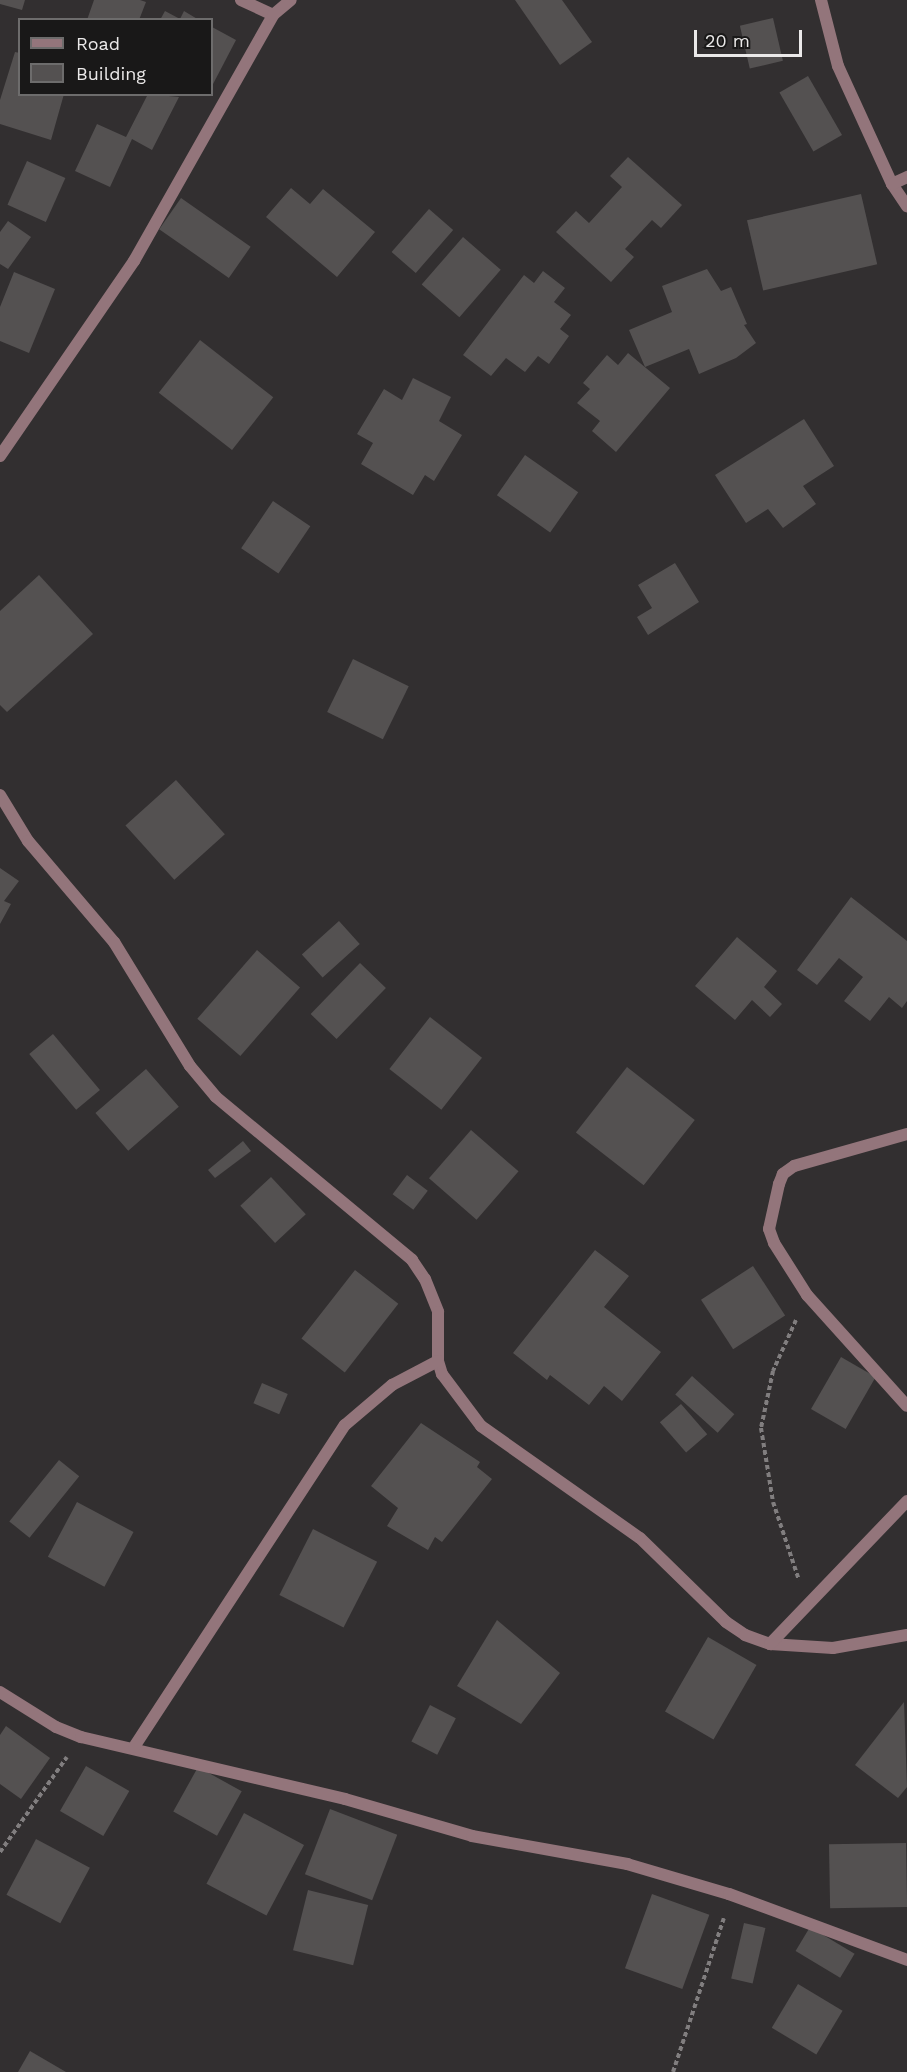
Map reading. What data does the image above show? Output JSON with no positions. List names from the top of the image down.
{
  "legend": ["Road", "Building"],
  "scale_bar": "20 m"
}
